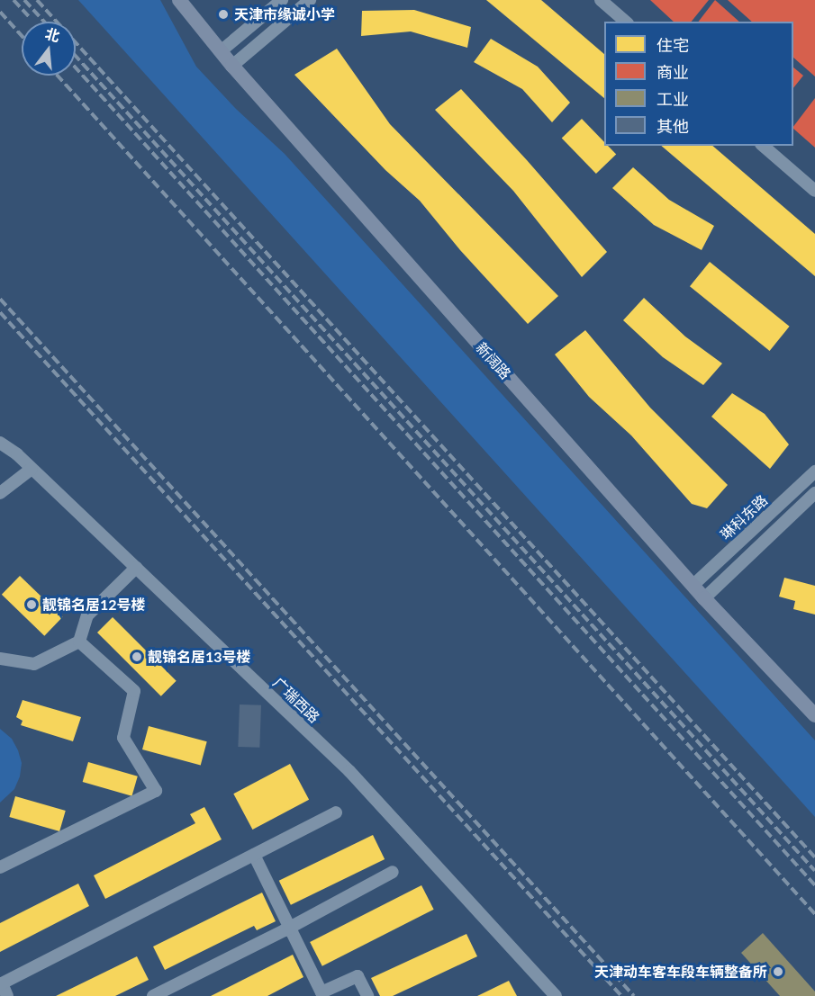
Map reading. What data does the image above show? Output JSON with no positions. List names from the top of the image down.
{
  "streets": {
    "main road": ["新阔路"],
    "street": ["琳科东路", "广瑞西路"]
  },
  "crossings": [
    ["新阔路", "琳科东路"]
  ],
  "places": [
    "天津市缘诚小学",
    "靓锦名居12号楼",
    "靓锦名居13号楼",
    "天津动车客车段车辆整备所"
  ],
  "legend": [
    "住宅",
    "商业",
    "工业",
    "其他"
  ],
  "north": "top"
}
